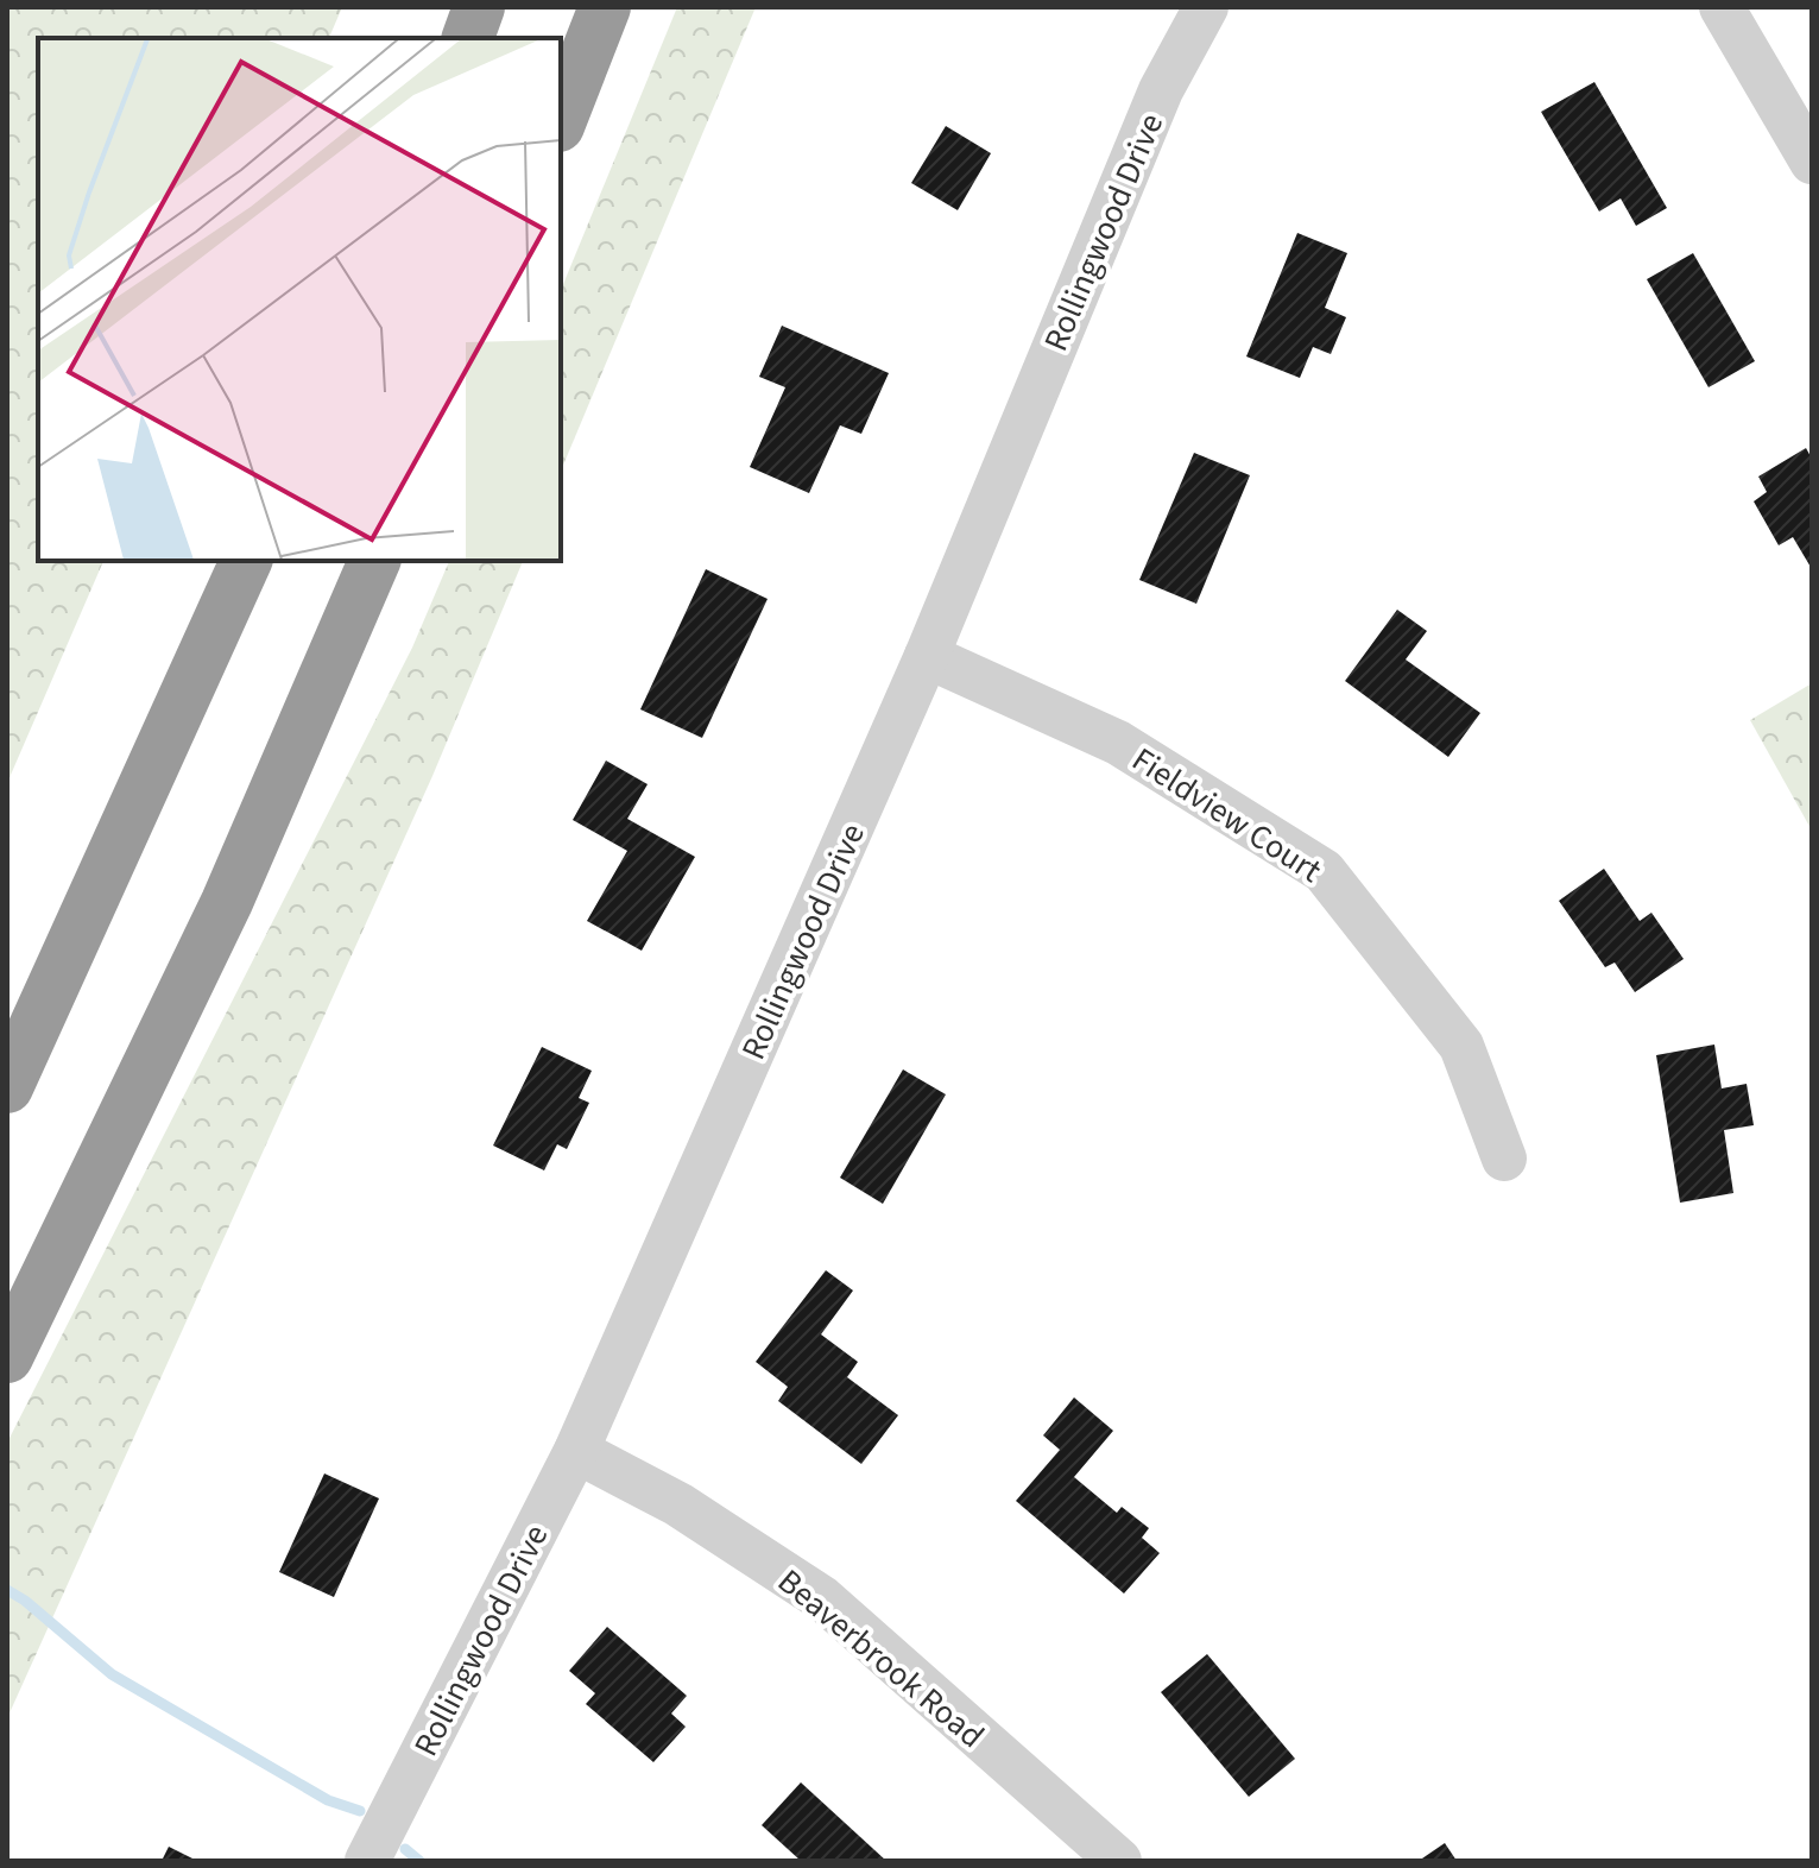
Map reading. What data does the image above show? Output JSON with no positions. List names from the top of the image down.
{
  "streets": {
    "street": ["Rollingwood Drive", "Fieldview Court", "Beaverbrook Road"]
  },
  "crossings": [
    ["Rollingwood Drive", "Fieldview Court"],
    ["Rollingwood Drive", "Beaverbrook Road"]
  ]
}
